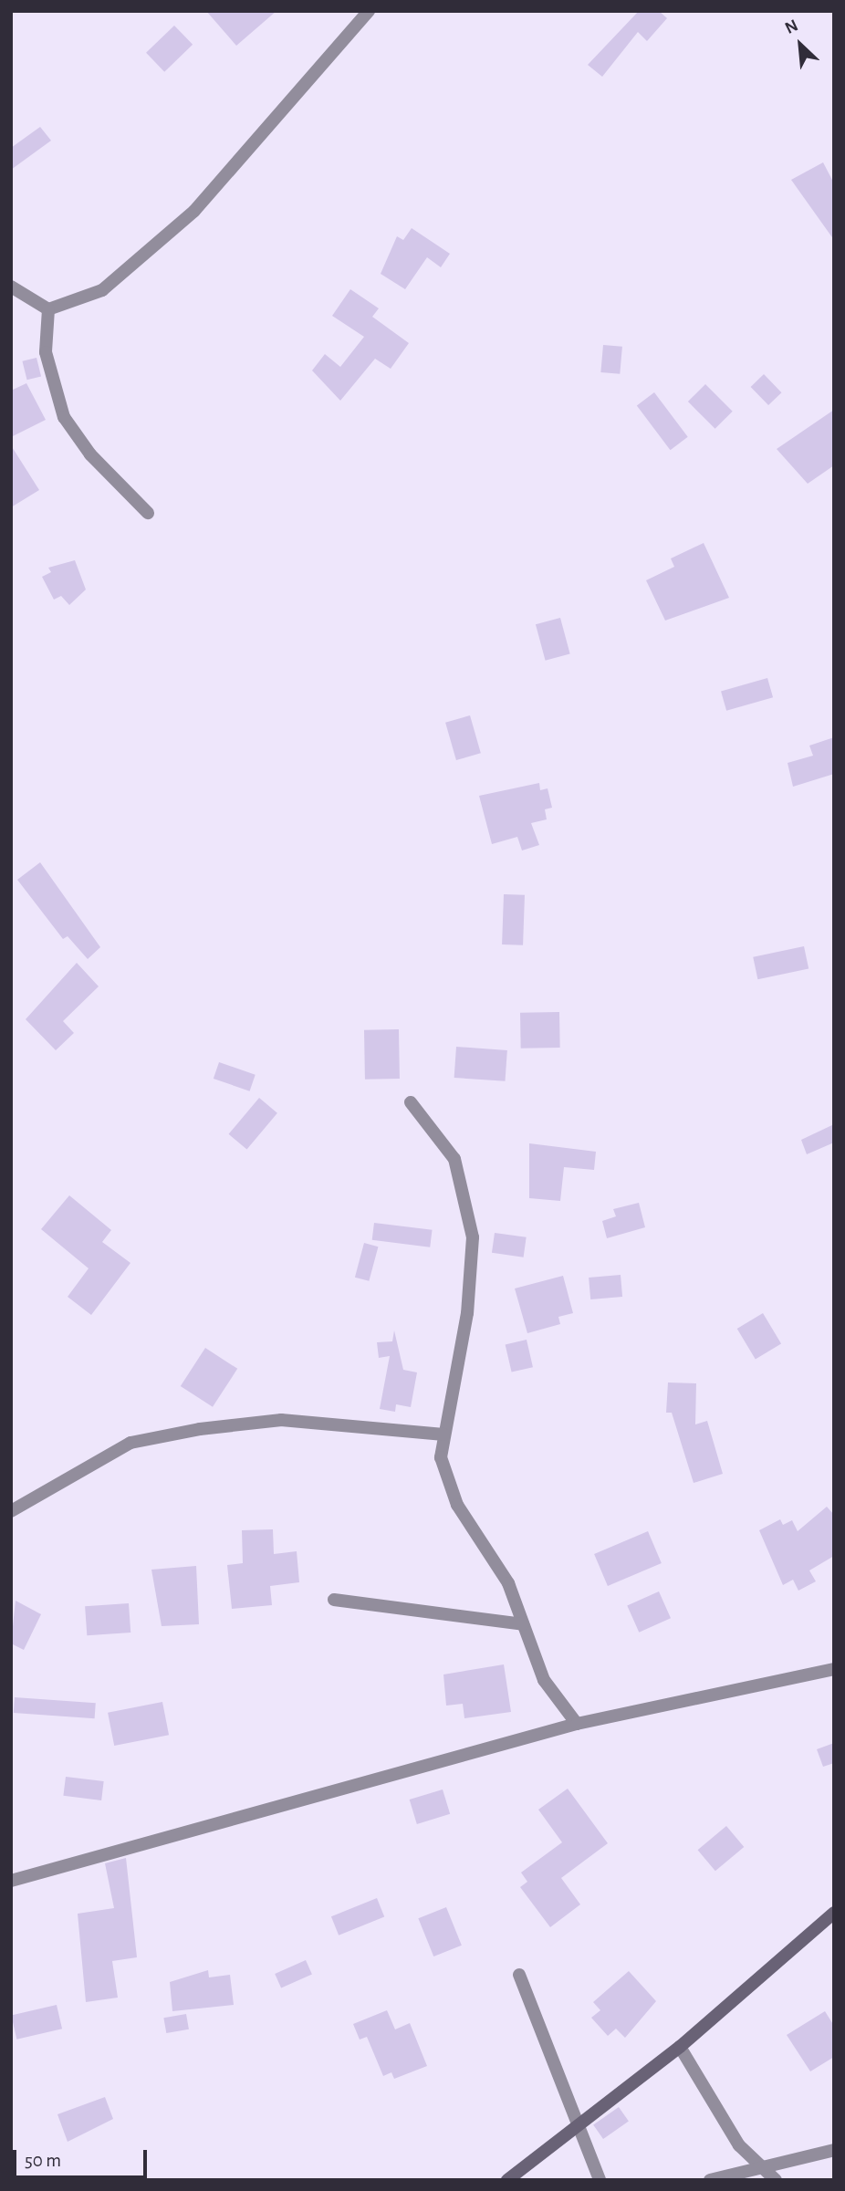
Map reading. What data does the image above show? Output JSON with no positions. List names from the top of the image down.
{
  "scale_bar": "50 m",
  "north": "top left"
}
